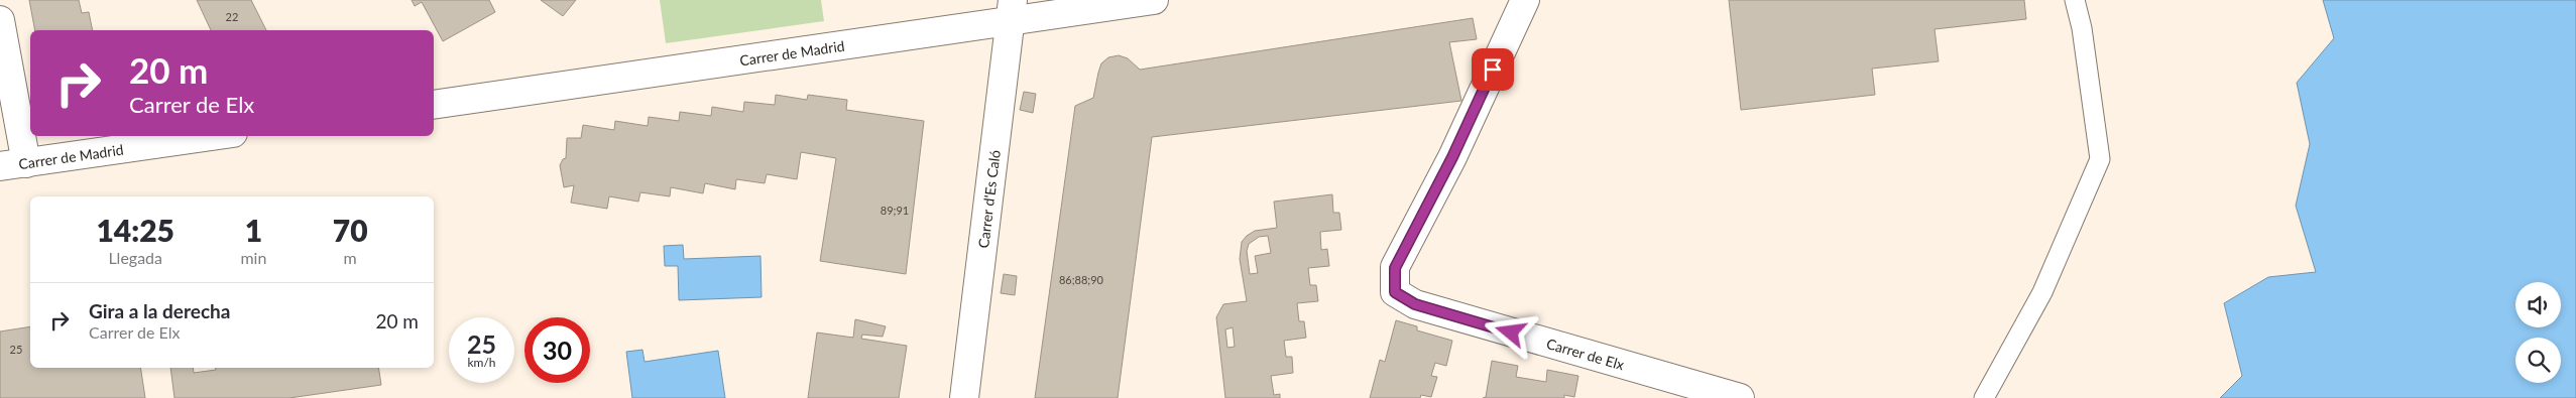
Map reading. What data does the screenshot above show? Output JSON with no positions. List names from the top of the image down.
{
  "streets": {
    "street": ["Carrer de Madrid", "Carrer d'Es Caló", "Carrer de Elx"]
  },
  "crossings": [
    ["Carrer de Madrid", "Carrer d'Es Caló"]
  ],
  "house_numbers": [
    "22",
    "89;91",
    "86;88;90",
    "25"
  ],
  "page": {
    "turn": ["20 m", "Carrer de Elx"],
    "eta": [
      "14:25",
      "Llegada",
      "1",
      "min",
      "70",
      "m"
    ],
    "list": [
      {
        "name": "Gira a la derecha",
        "note": "Carrer de Elx",
        "value": "20 m"
      }
    ],
    "speed": "25 km/h",
    "limit": "30"
  }
}
